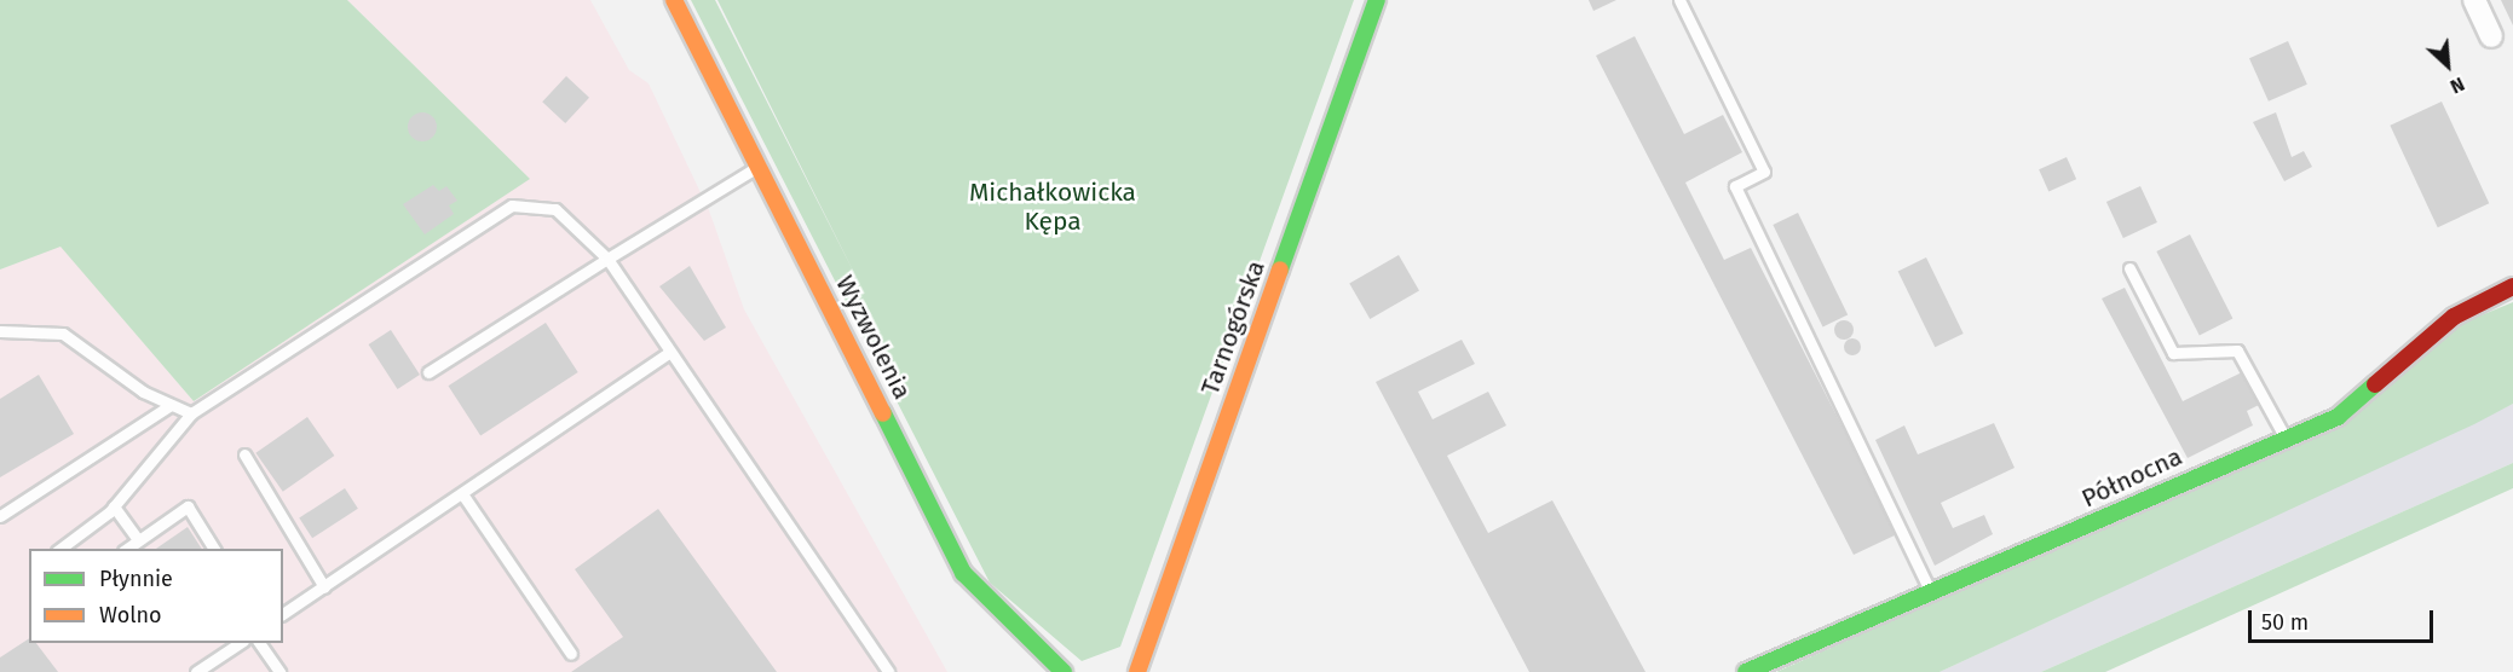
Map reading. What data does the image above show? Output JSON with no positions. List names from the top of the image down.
{
  "streets": {
    "street": ["Tarnogórska", "Wyzwolenia", "Północna"]
  },
  "parks": ["Michałkowicka Kępa"],
  "legend": ["Płynnie", "Wolno"],
  "scale_bar": "50 m",
  "north": "bottom right"
}
